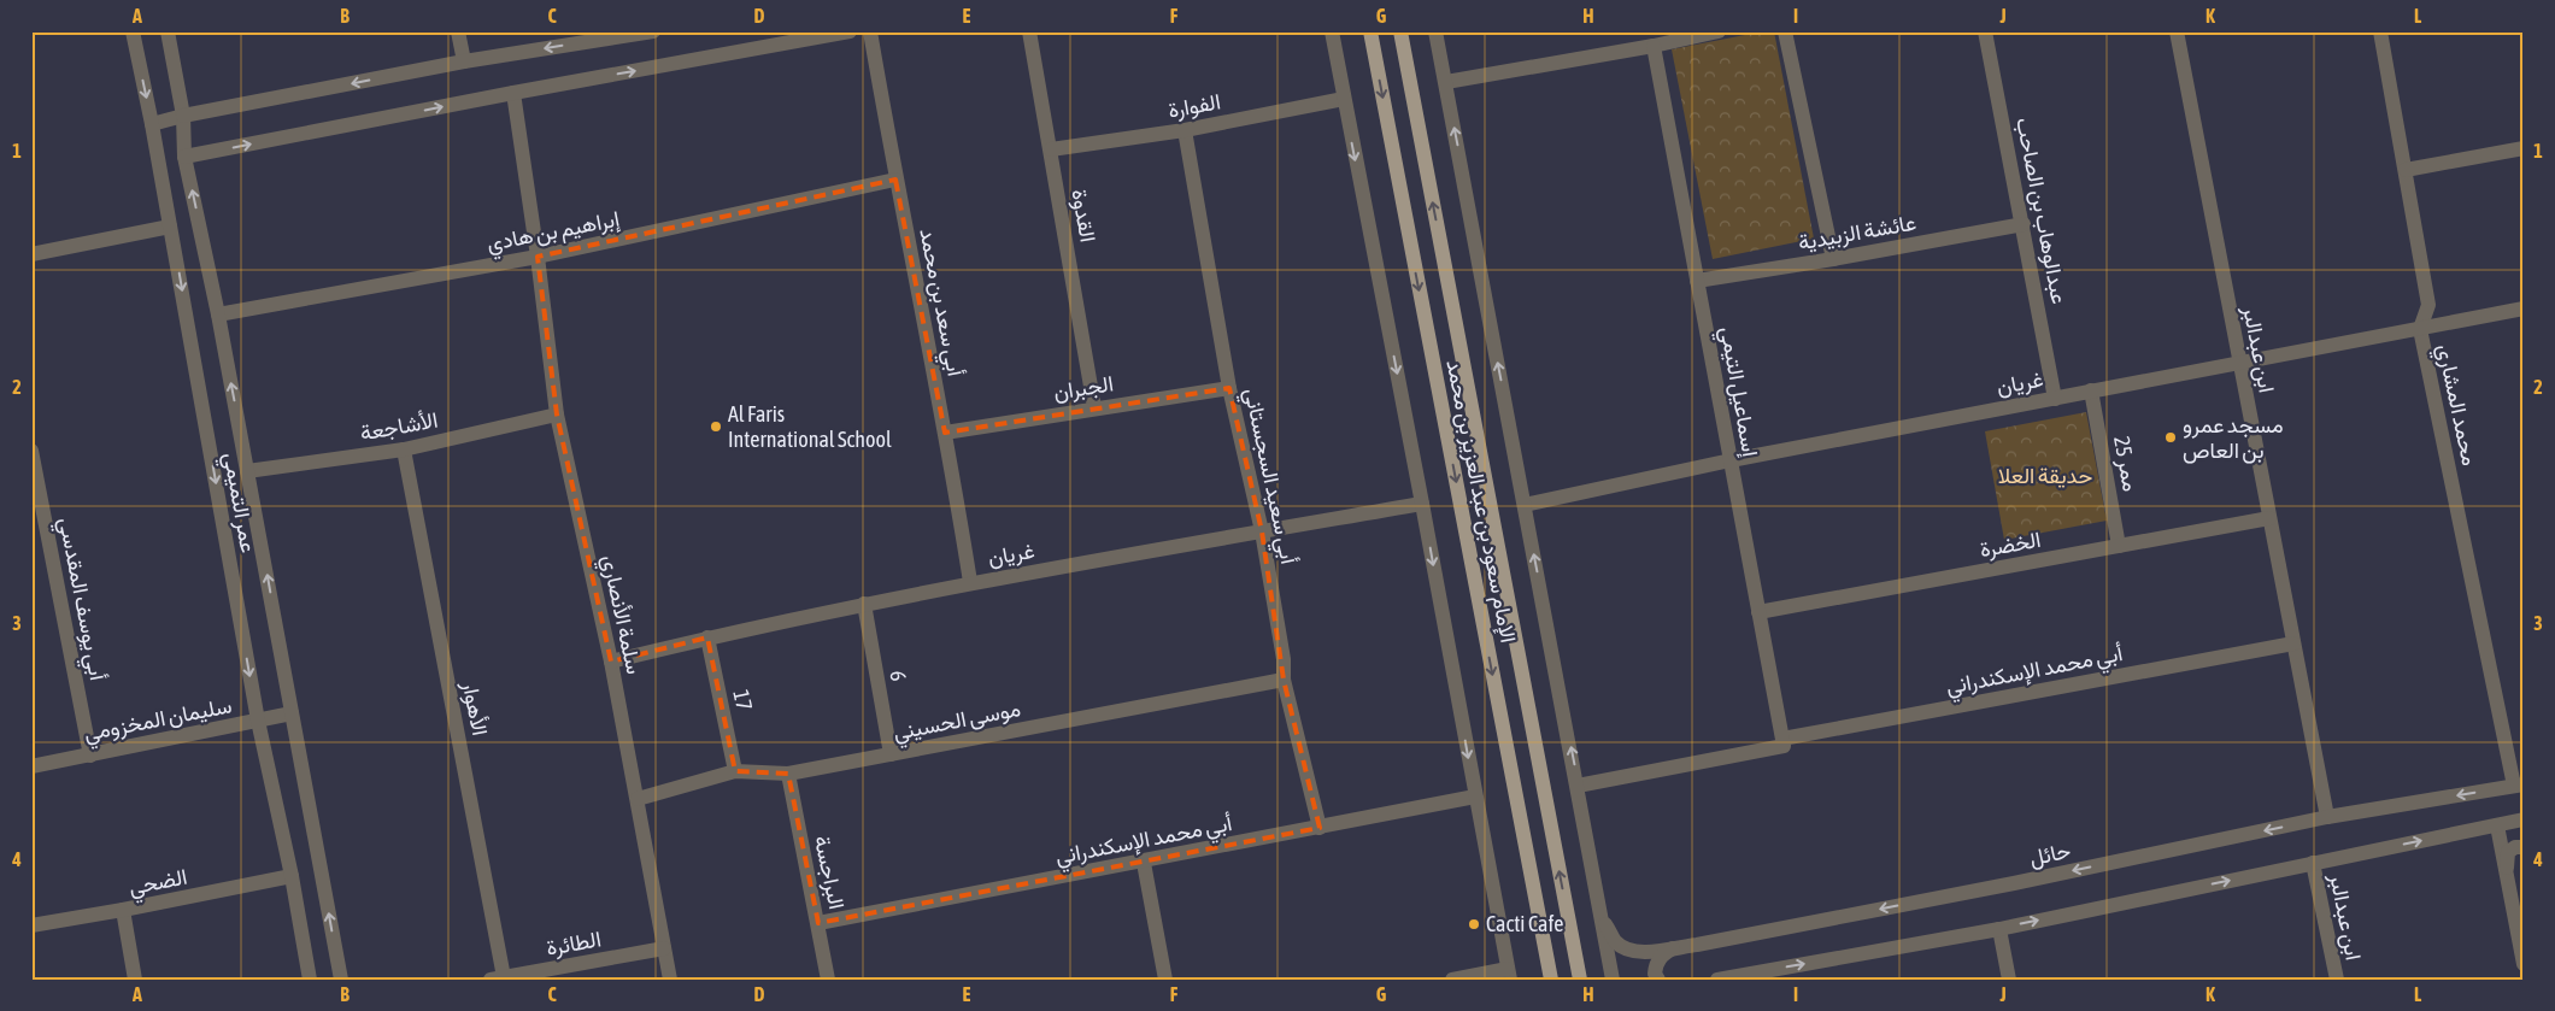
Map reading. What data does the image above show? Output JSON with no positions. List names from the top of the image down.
{
  "streets": {
    "main road": ["الإمام سعود بن عبد العزيز بن محمد"],
    "street": [
      "الفوارة",
      "عبدالوهاب بن الصاحب",
      "القدوة",
      "إبراهيم بن هادي",
      "عائشة الزبيدية",
      "أبي سعد بن محمد",
      "ابن عبدالبر",
      "غريان",
      "الجبران",
      "إسماعيل التيمي",
      "محمد المشاري",
      "الأشاجعة",
      "ممر 25",
      "أبي سعيد السجستاني",
      "عمر التميمي",
      "الخضرة",
      "أبي يوسف المقدسي",
      "سلمة الأنصاري",
      "أبي محمد الإسكندراني",
      "6",
      "17",
      "الأهوار",
      "سليمان المخزومي",
      "موسى الحسيني",
      "حائل",
      "البراجسة",
      "الضحي",
      "الطائرة"
    ]
  },
  "crossings": [
    ["الفوارة", "القدوة"],
    ["الفوارة", "أبي سعيد السجستاني"],
    ["عبدالوهاب بن الصاحب", "عائشة الزبيدية"],
    ["عبدالوهاب بن الصاحب", "غريان"],
    ["القدوة", "الجبران"],
    ["إبراهيم بن هادي", "أبي سعد بن محمد"],
    ["إبراهيم بن هادي", "سلمة الأنصاري"],
    ["عائشة الزبيدية", "إسماعيل التيمي"],
    ["أبي سعد بن محمد", "غريان"],
    ["أبي سعد بن محمد", "الجبران"],
    ["ابن عبدالبر", "غريان"],
    ["ابن عبدالبر", "الخضرة"],
    ["ابن عبدالبر", "أبي محمد الإسكندراني"],
    ["ابن عبدالبر", "حائل"],
    ["غريان", "إسماعيل التيمي"],
    ["غريان", "محمد المشاري"],
    ["غريان", "ممر 25"],
    ["غريان", "أبي سعيد السجستاني"],
    ["غريان", "الإمام سعود بن عبد العزيز بن محمد"],
    ["غريان", "سلمة الأنصاري"],
    ["غريان", "6"],
    ["غريان", "17"],
    ["الجبران", "أبي سعيد السجستاني"],
    ["إسماعيل التيمي", "الخضرة"],
    ["إسماعيل التيمي", "أبي محمد الإسكندراني"],
    ["محمد المشاري", "حائل"],
    ["الأشاجعة", "سلمة الأنصاري"],
    ["الأشاجعة", "الأهوار"],
    ["ممر 25", "الخضرة"],
    ["أبي سعيد السجستاني", "أبي محمد الإسكندراني"],
    ["أبي سعيد السجستاني", "موسى الحسيني"],
    ["الإمام سعود بن عبد العزيز بن محمد", "أبي محمد الإسكندراني"],
    ["الإمام سعود بن عبد العزيز بن محمد", "حائل"],
    ["عمر التميمي", "سليمان المخزومي"],
    ["عمر التميمي", "الضحي"],
    ["أبي يوسف المقدسي", "سليمان المخزومي"],
    ["سلمة الأنصاري", "موسى الحسيني"],
    ["سلمة الأنصاري", "الطائرة"],
    ["أبي محمد الإسكندراني", "البراجسة"],
    ["6", "موسى الحسيني"],
    ["17", "موسى الحسيني"],
    ["الأهوار", "الطائرة"],
    ["موسى الحسيني", "البراجسة"]
  ],
  "parks": ["حديقة العلا"],
  "places": ["Al Faris International School", "مسجد عمرو بن العاص", "Cacti Cafe"],
  "grid": {
    "columns": [
      "A",
      "B",
      "C",
      "D",
      "E",
      "F",
      "G",
      "H",
      "I",
      "J",
      "K",
      "L"
    ],
    "rows": [
      "1",
      "2",
      "3",
      "4"
    ]
  }
}
